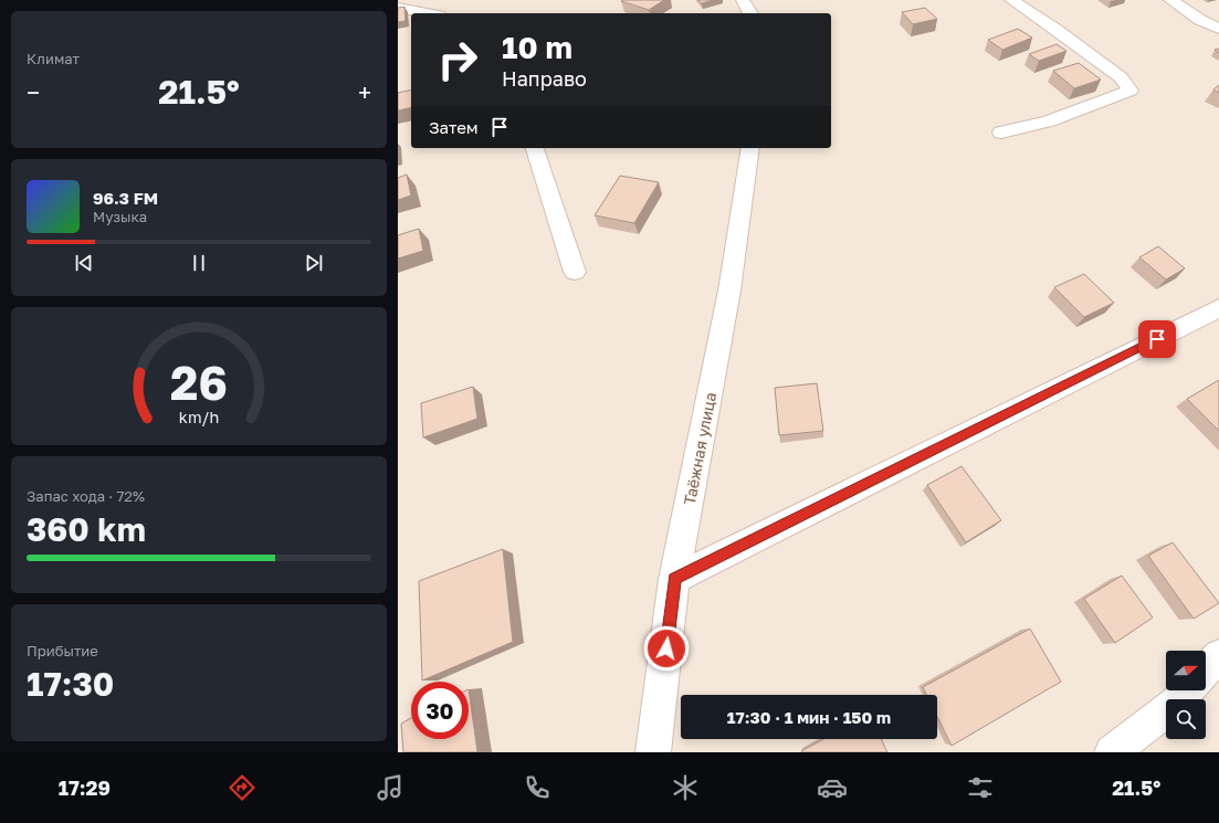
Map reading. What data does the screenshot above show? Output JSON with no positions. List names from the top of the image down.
{
  "streets": {
    "street": ["Таёжная улица"]
  },
  "north": "right",
  "page": {
    "tile": [
      "Климат",
      ["Запас хода · 72%", "360 km"],
      ["Прибытие", "17:30"]
    ],
    "turn": ["10 m", "Направо"],
    "heat": ["−", "21.5°", "+"],
    "then": "Затем",
    "song": ["96.3 FM", "Музыка"],
    "limit": "30",
    "trip": "17:30 · 1 мин · 150 m",
    "tabs": ["17:29", "21.5°"],
    "gauge": ["26", "km/h"]
  }
}
